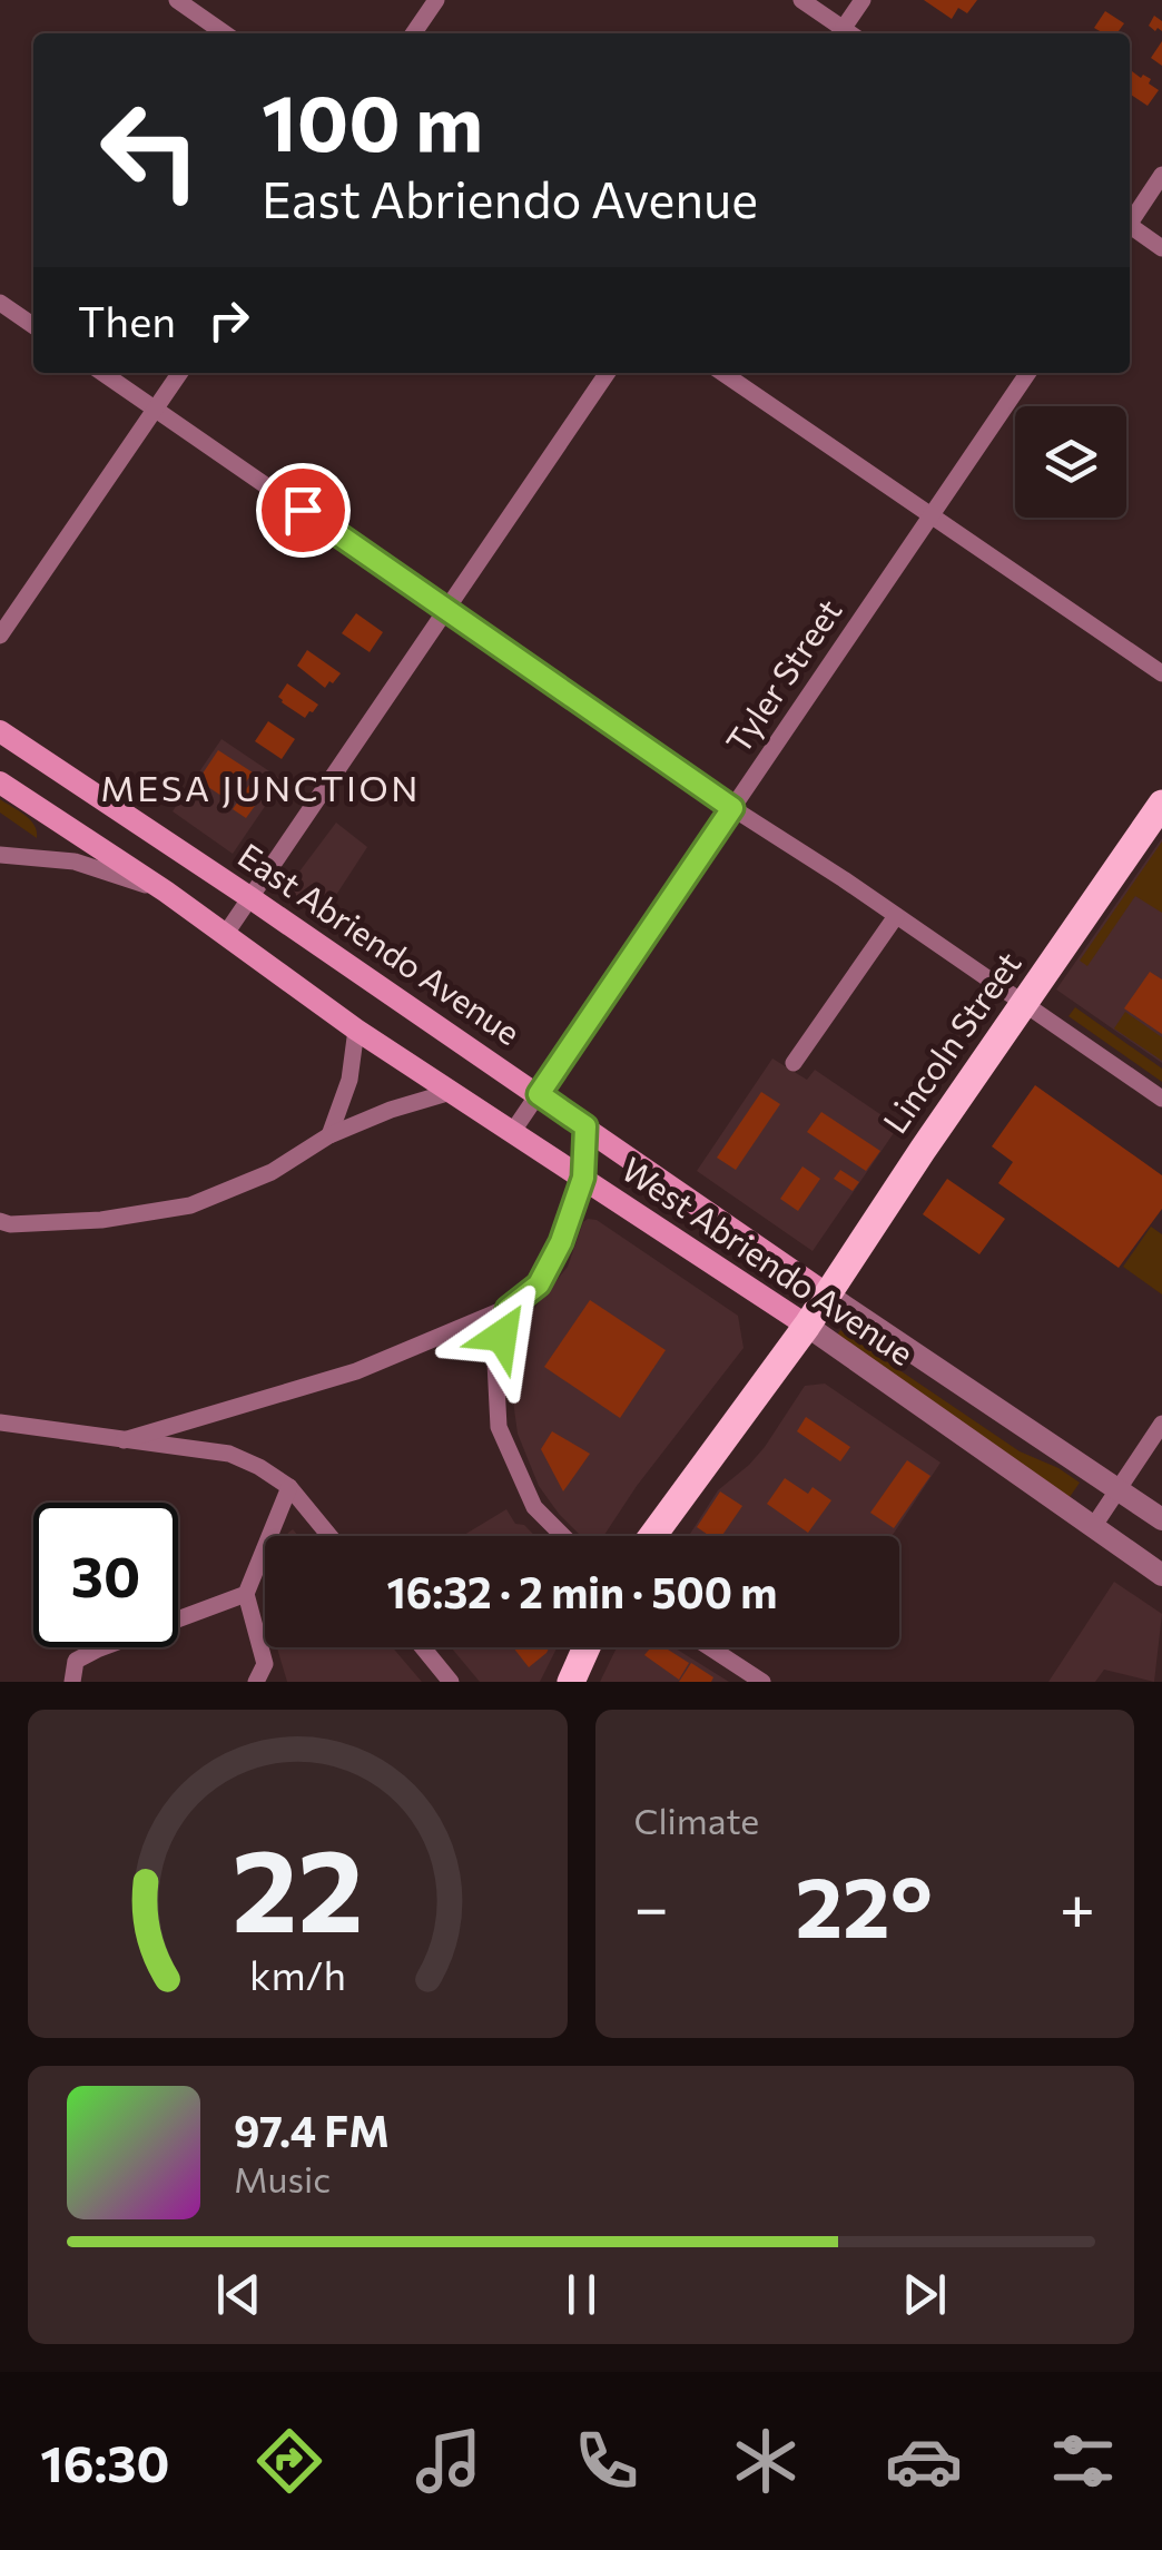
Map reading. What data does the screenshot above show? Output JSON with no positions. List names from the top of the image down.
{
  "streets": {
    "main road": ["East Abriendo Avenue", "Lincoln Street", "West Abriendo Avenue"],
    "street": ["Tyler Street"]
  },
  "crossings": [
    ["Tyler Street", "East Abriendo Avenue"],
    ["Tyler Street", "West Abriendo Avenue"],
    ["East Abriendo Avenue", "Lincoln Street"],
    ["East Abriendo Avenue", "West Abriendo Avenue"],
    ["Lincoln Street", "West Abriendo Avenue"]
  ],
  "districts": ["MESA JUNCTION"],
  "page": {
    "turn": ["100 m", "East Abriendo Avenue"],
    "then": "Then",
    "limit": "30",
    "trip": "16:32 · 2 min · 500 m",
    "tile": "Climate",
    "heat": ["−", "22°", "+"],
    "song": ["97.4 FM", "Music"],
    "tabs": "16:30",
    "gauge": ["22", "km/h"]
  }
}
